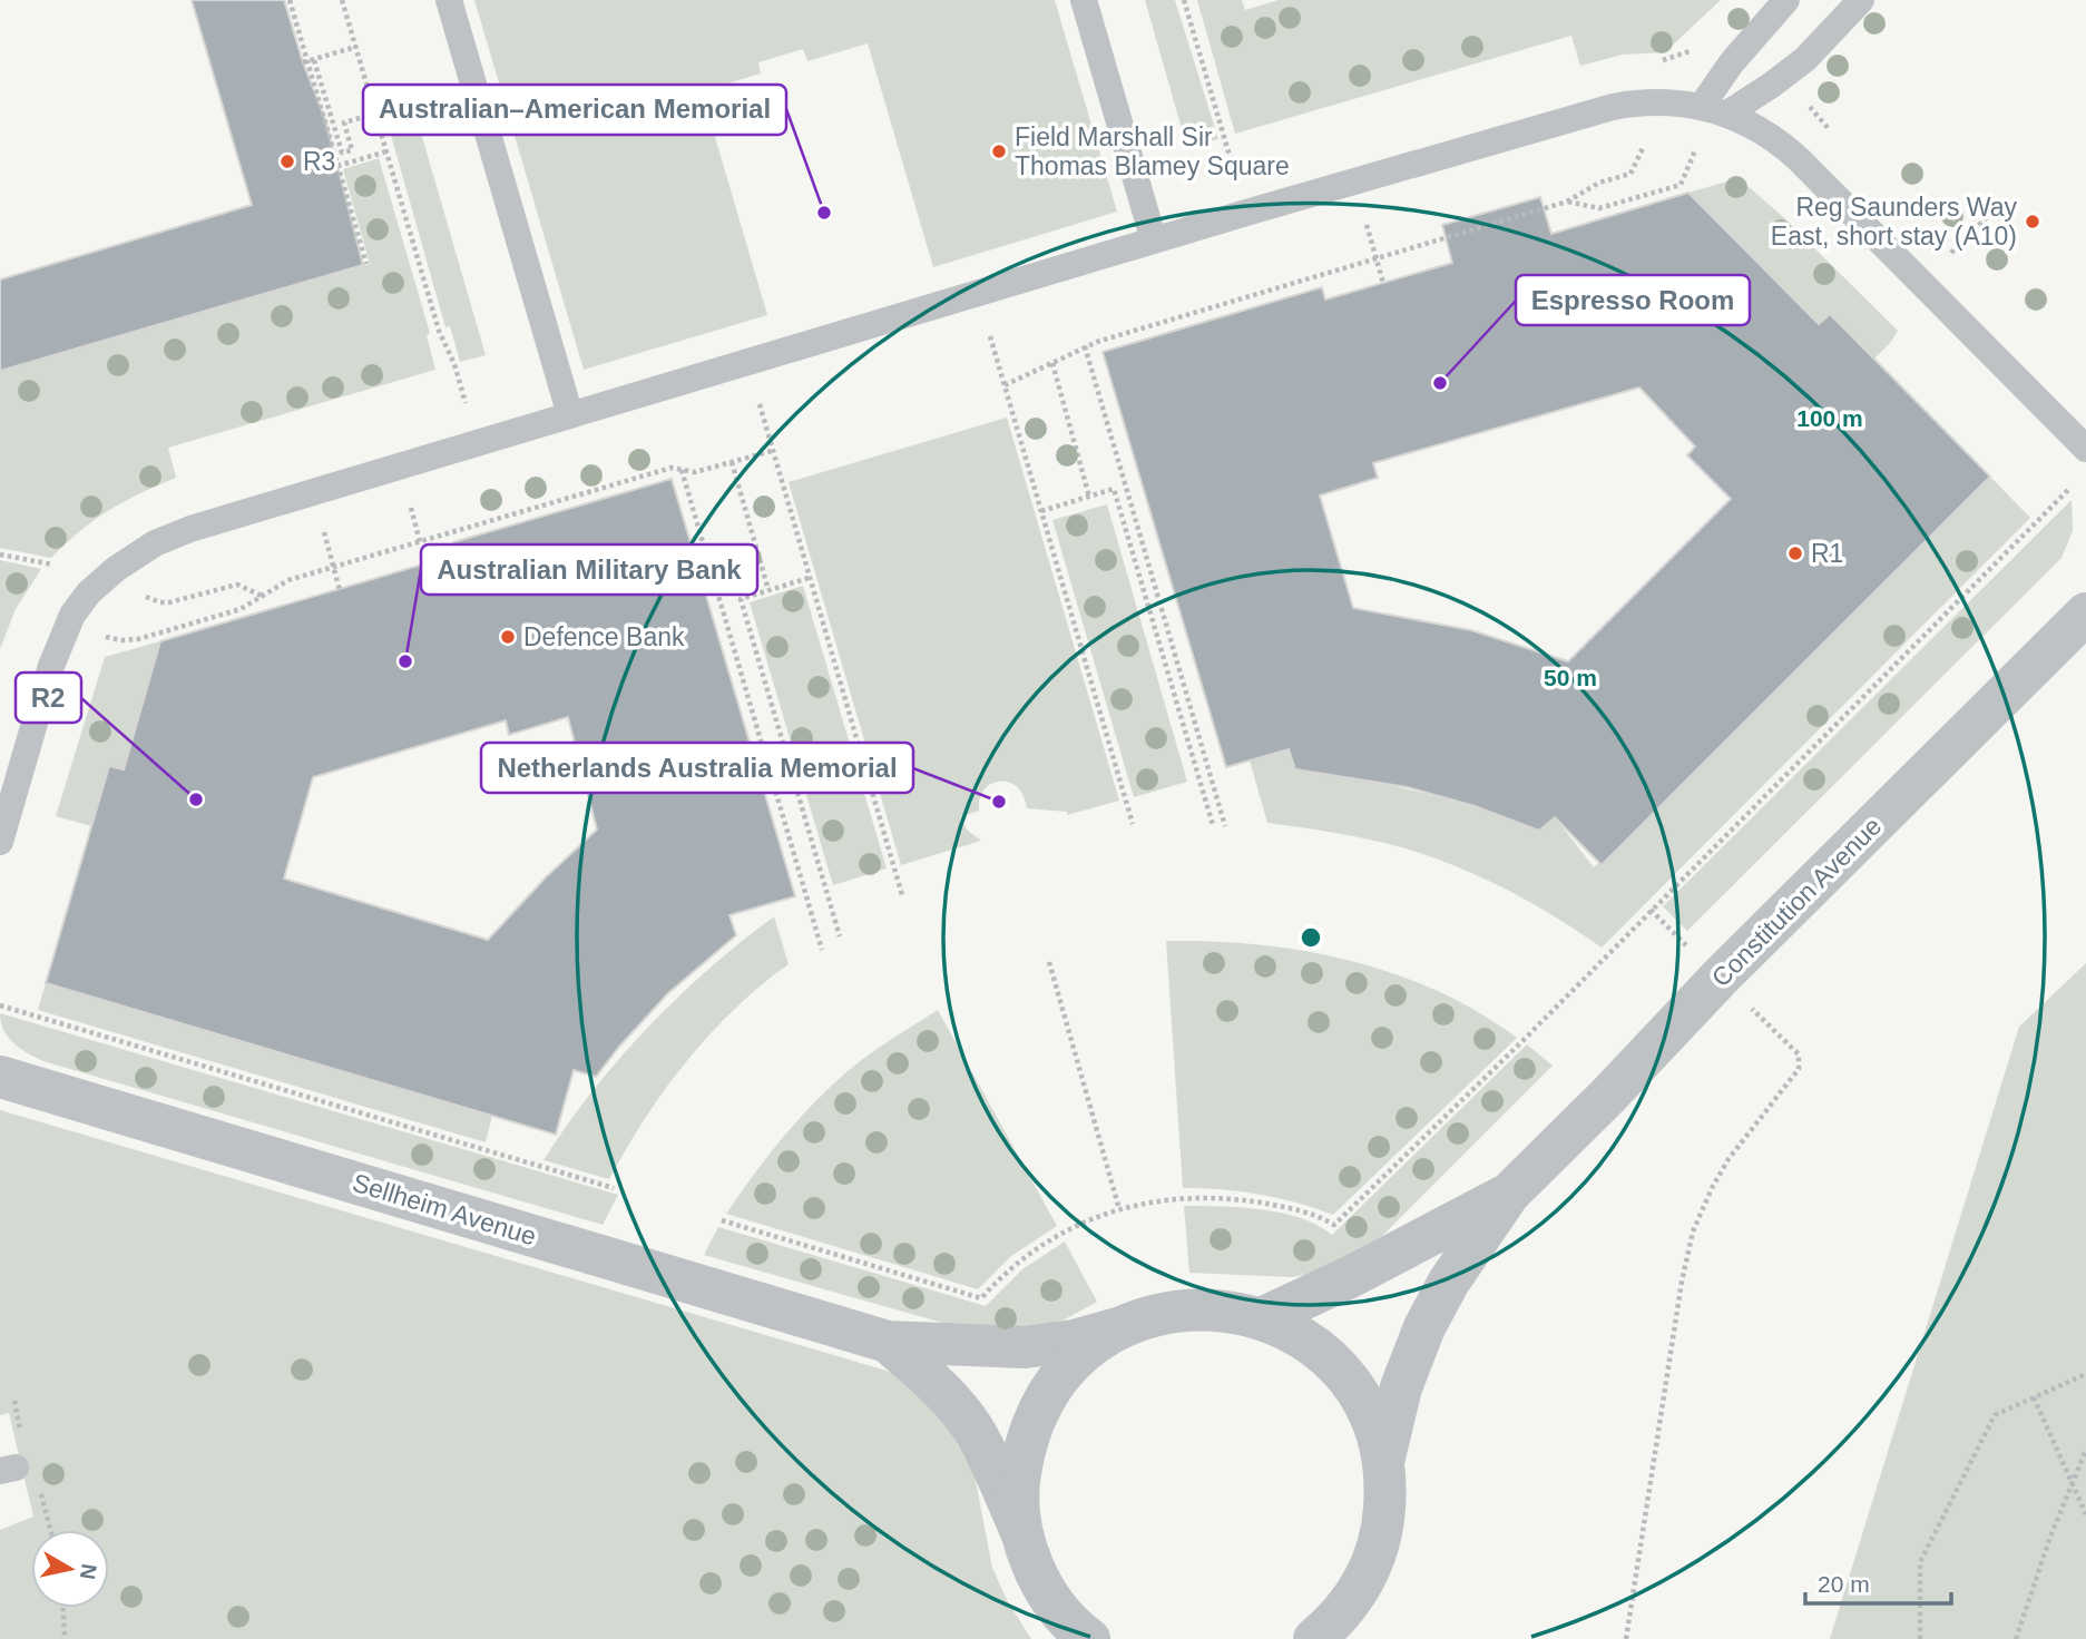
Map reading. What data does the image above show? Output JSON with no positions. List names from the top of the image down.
{
  "streets": {
    "street": ["Constitution Avenue", "Sellheim Avenue"]
  },
  "places": [
    "Field Marshall Sir Thomas Blamey Square",
    "R3",
    "Australian–American Memorial",
    "Reg Saunders Way East, short stay (A10)",
    "Espresso Room",
    "R1",
    "Defence Bank",
    "Australian Military Bank",
    "R2",
    "Netherlands Australia Memorial"
  ],
  "scale_bar": "20 m",
  "north": "right",
  "rings": ["100 m", "50 m"]
}
